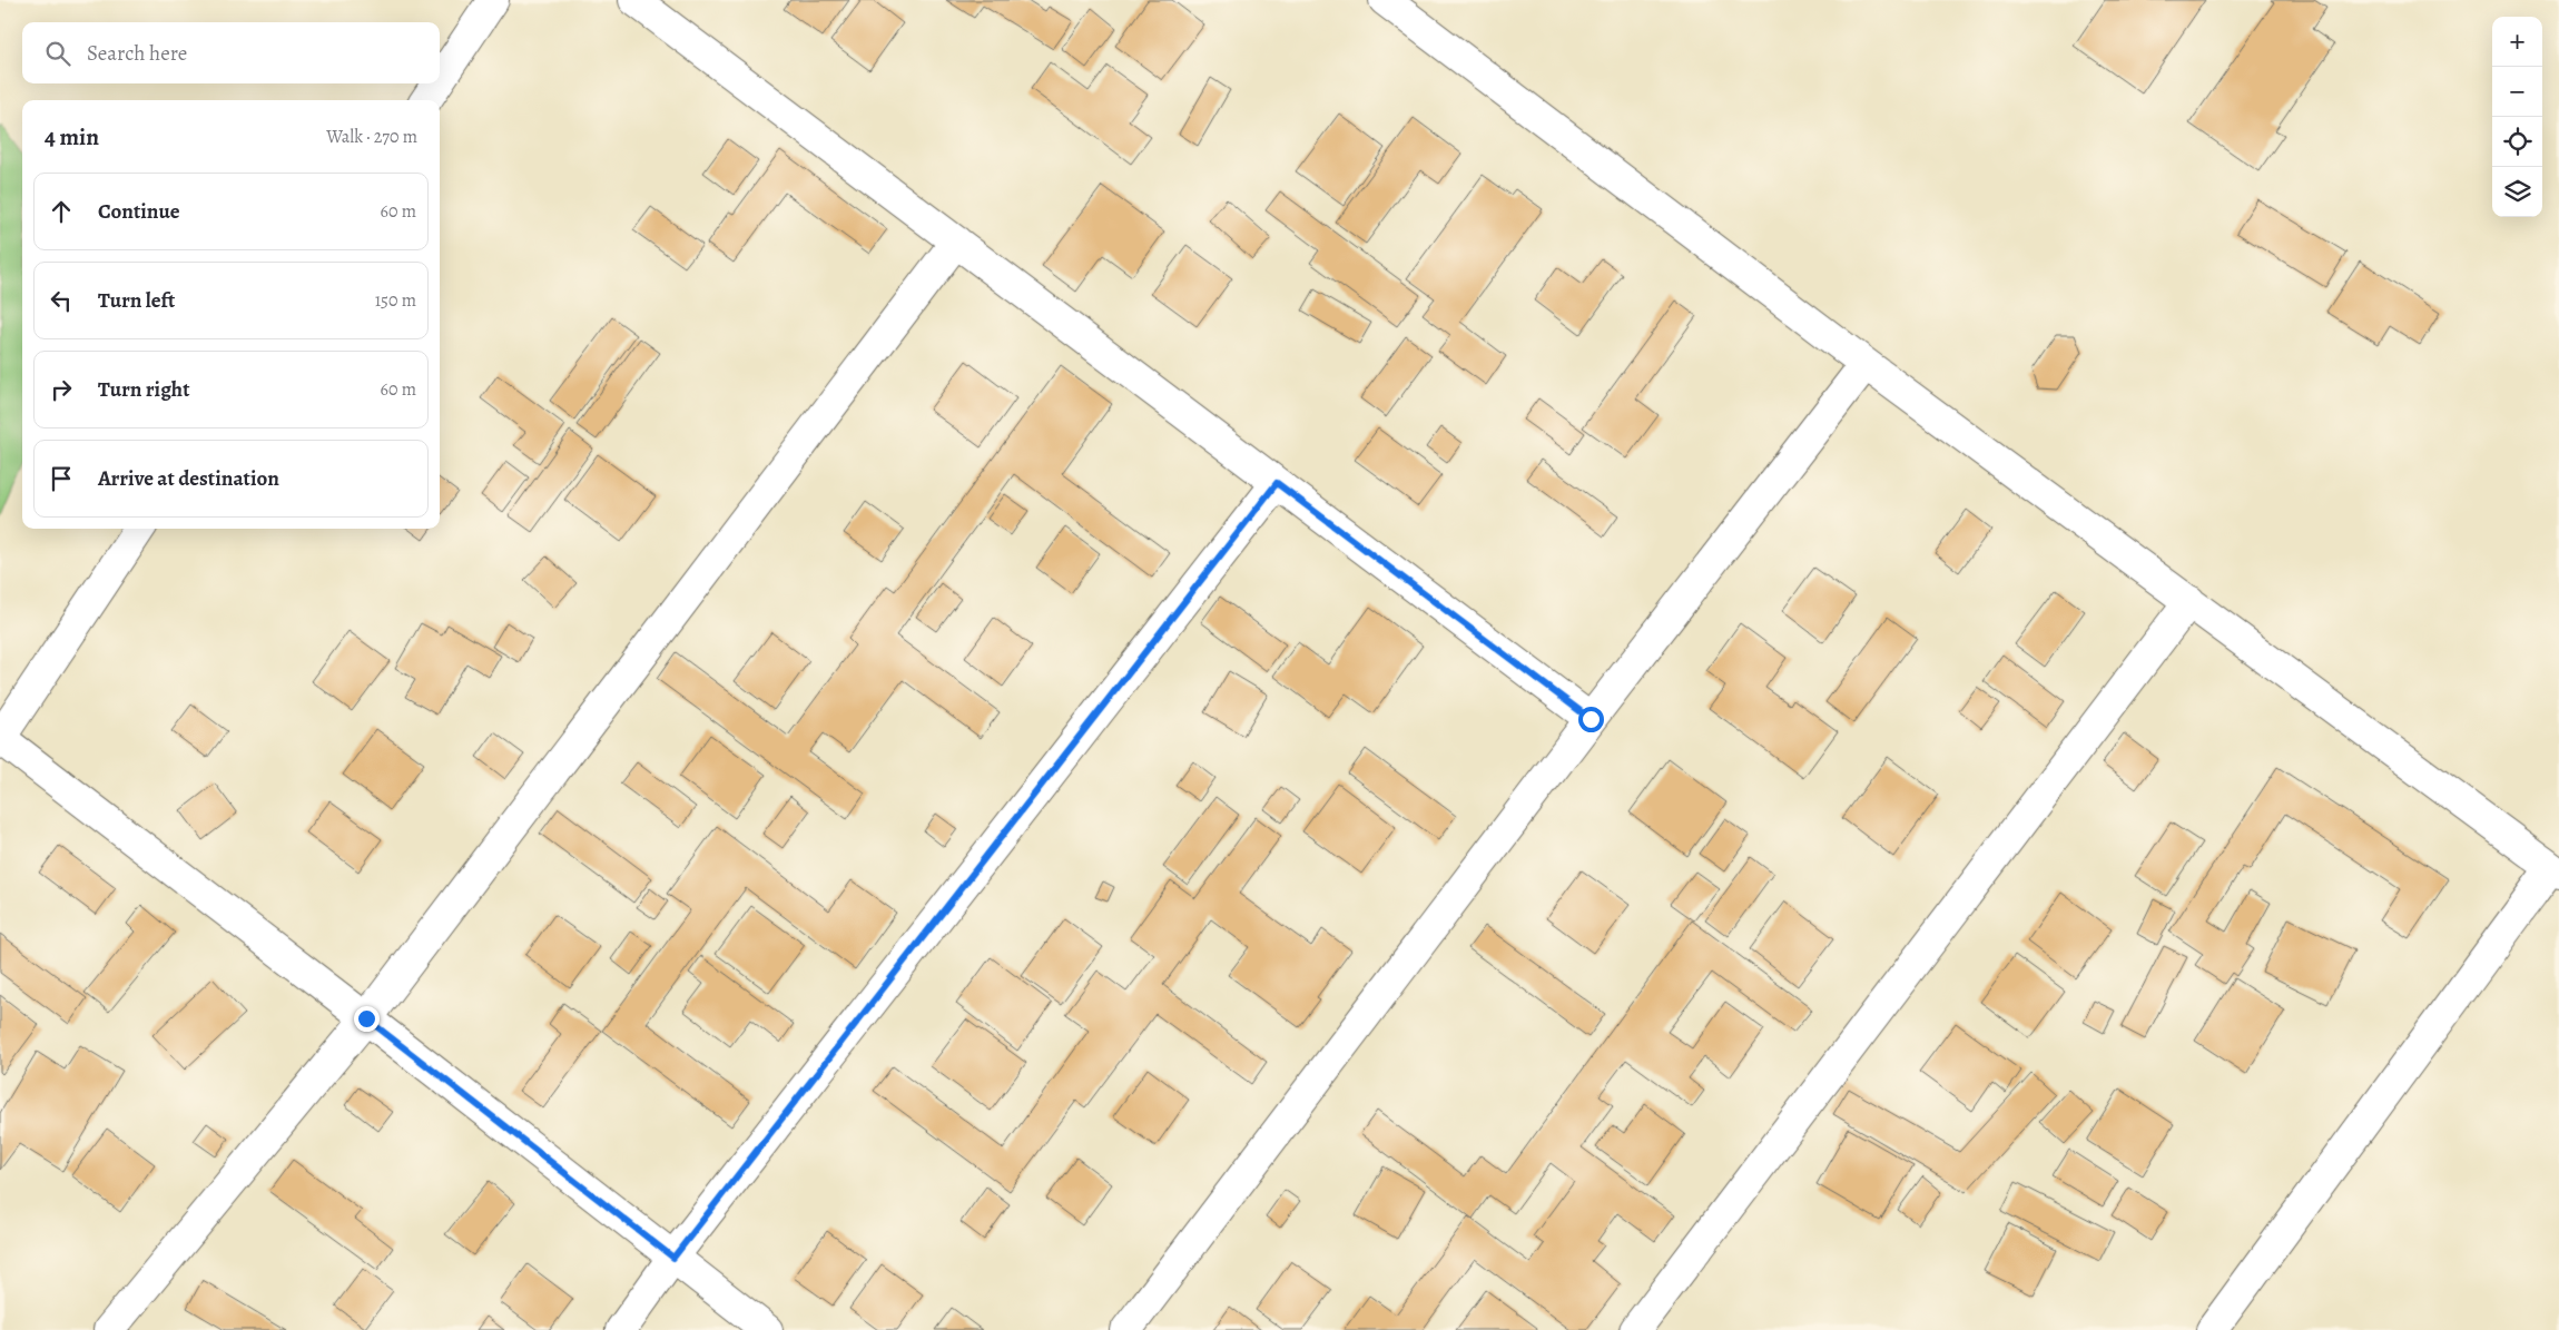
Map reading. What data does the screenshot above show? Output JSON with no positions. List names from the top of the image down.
{
  "page": {
    "map_buttons": ["+", "−"],
    "search": "Search here",
    "heading": ["4 min", "Walk · 270 m"],
    "list": [
      ["Continue", "60 m"],
      ["Turn left", "150 m"],
      ["Turn right", "60 m"],
      "Arrive at destination"
    ]
  }
}
